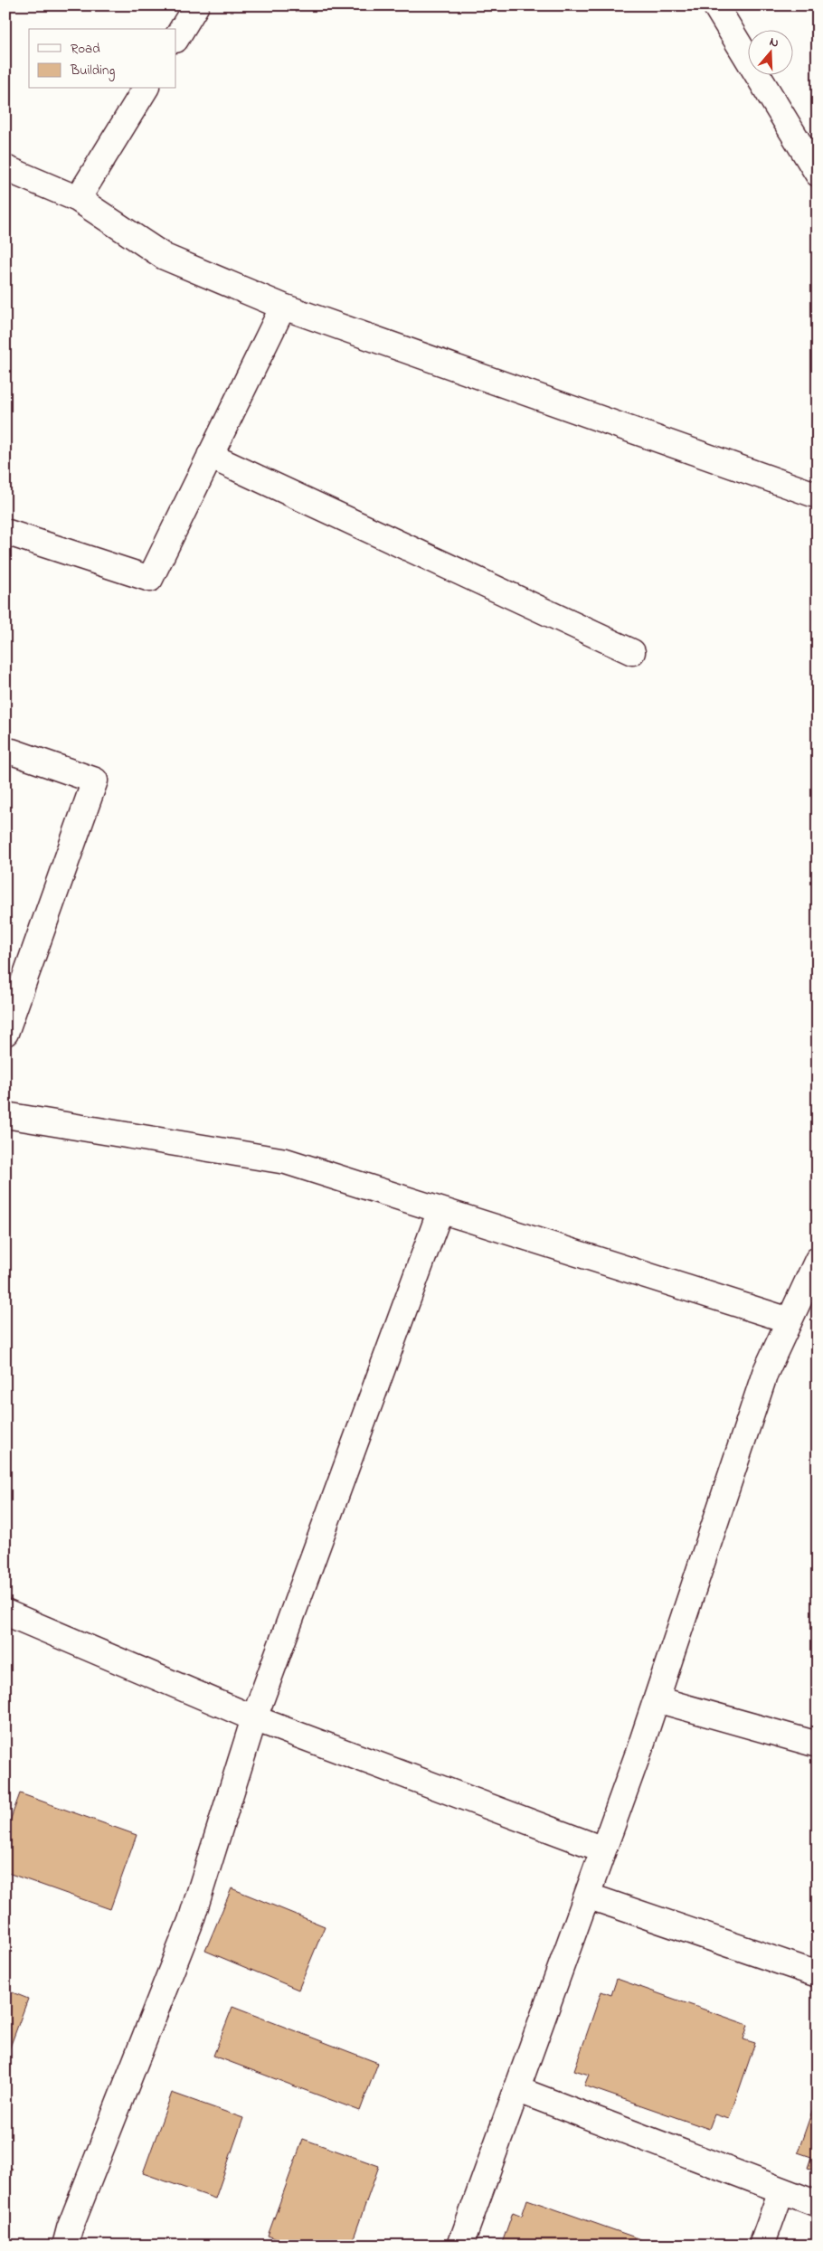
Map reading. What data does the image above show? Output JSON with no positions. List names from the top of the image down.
{
  "legend": ["Road", "Building"],
  "north": "top"
}
